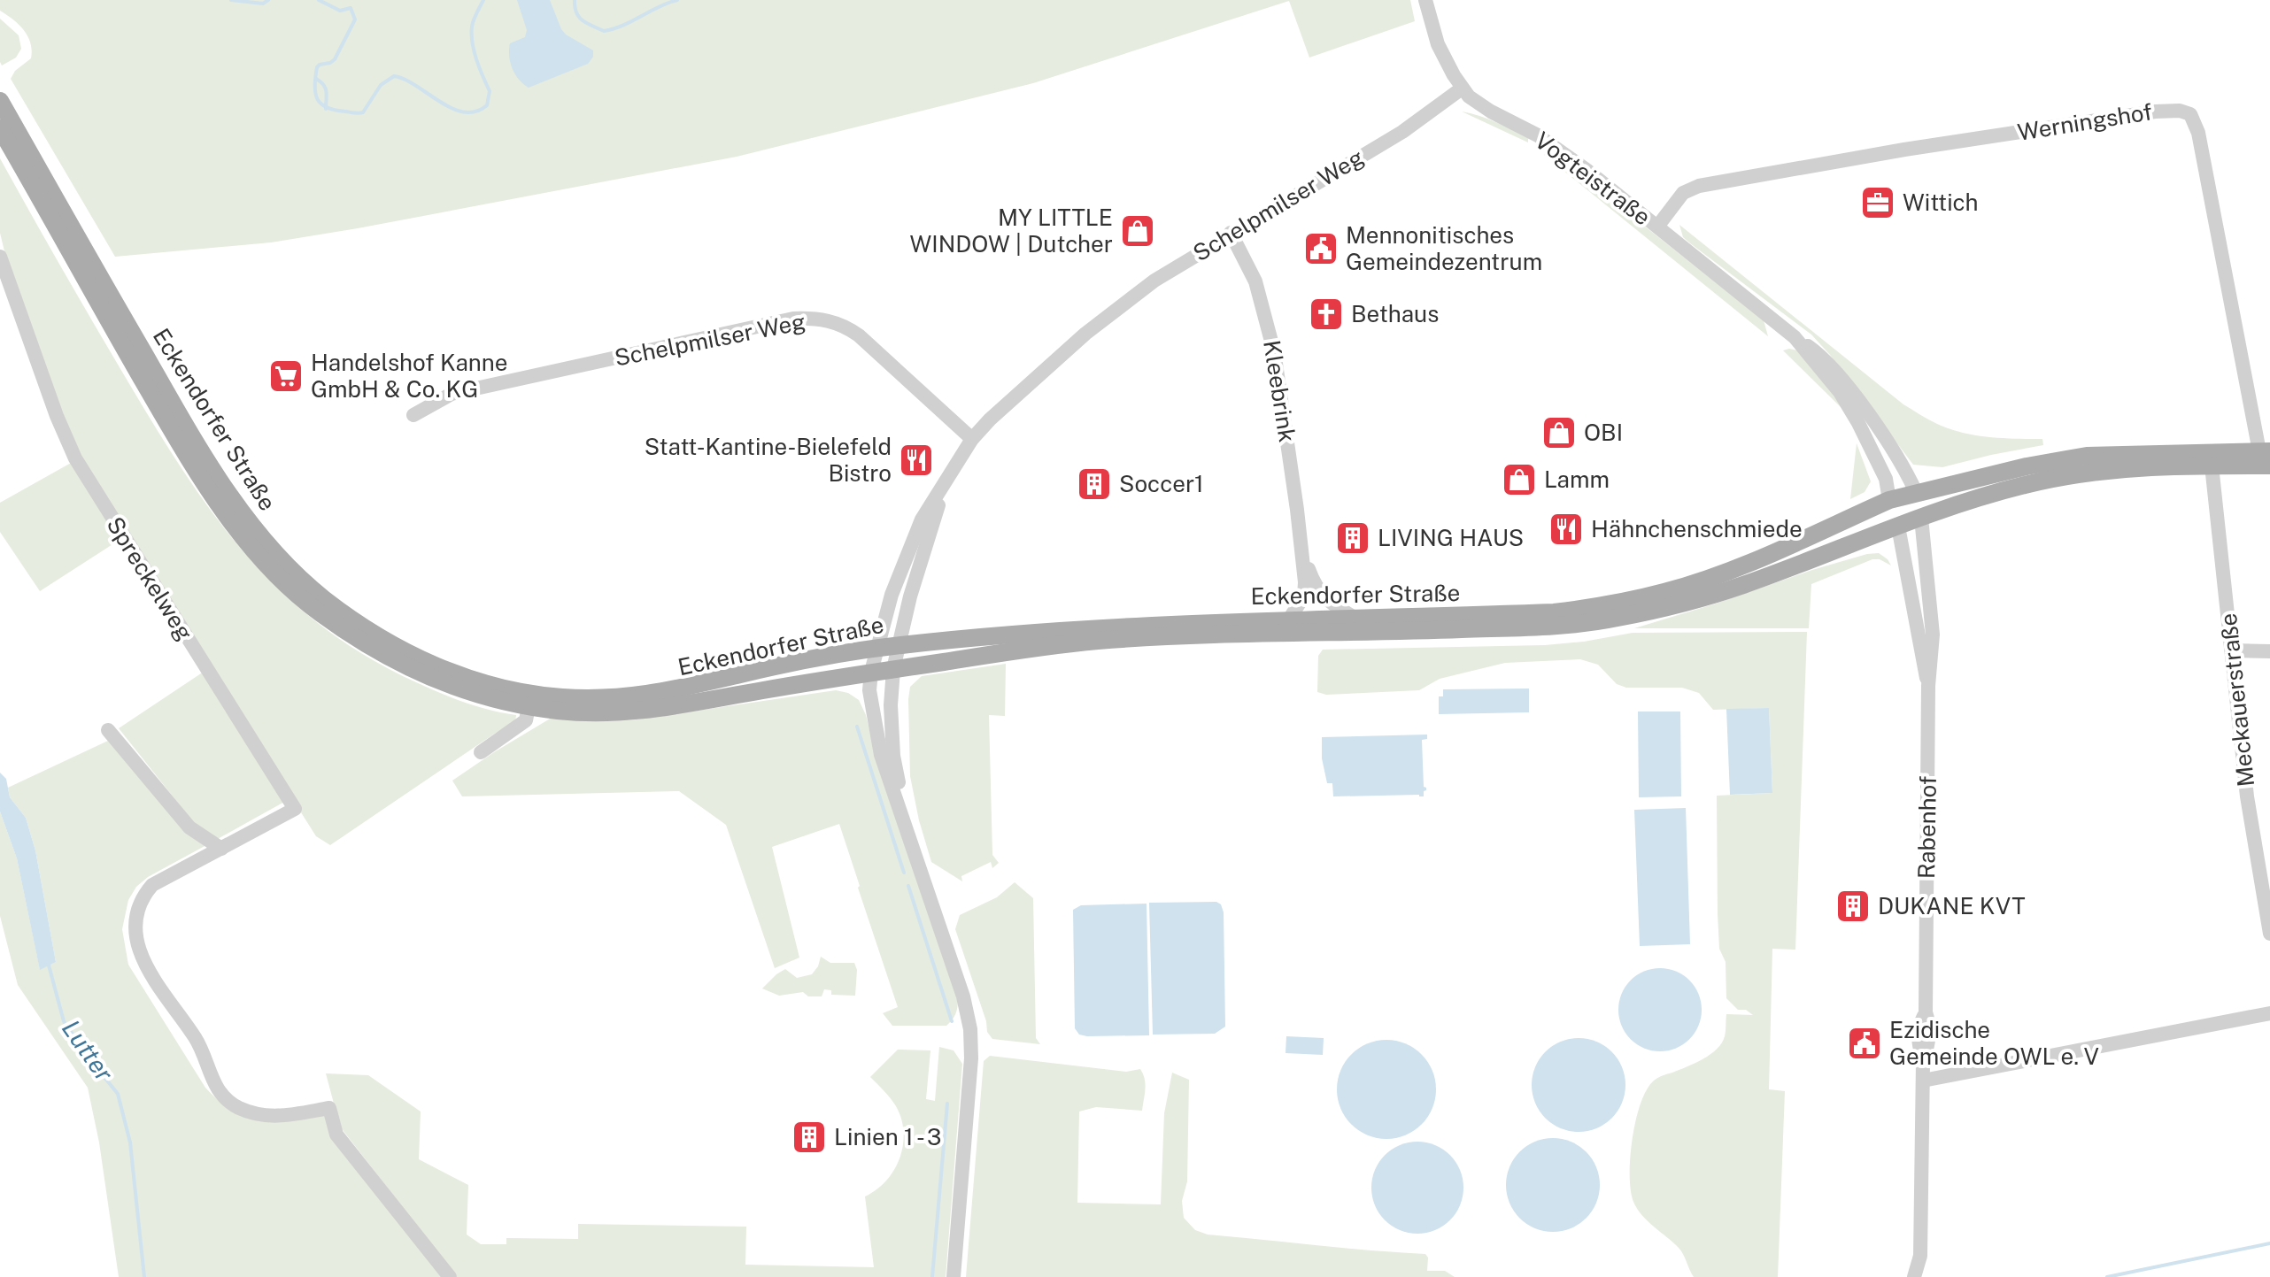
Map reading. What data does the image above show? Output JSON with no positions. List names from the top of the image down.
{
  "streets": {
    "main road": ["Eckendorfer Straße"],
    "street": [
      "Werningshof",
      "Vogteistraße",
      "Schelpmilser Weg",
      "Kleebrink",
      "Spreckelweg",
      "Meckauerstraße",
      "Rabenhof"
    ]
  },
  "crossings": [
    ["Werningshof", "Vogteistraße"],
    ["Werningshof", "Eckendorfer Straße"],
    ["Vogteistraße", "Schelpmilser Weg"],
    ["Vogteistraße", "Eckendorfer Straße"],
    ["Schelpmilser Weg", "Kleebrink"],
    ["Schelpmilser Weg", "Eckendorfer Straße"],
    ["Kleebrink", "Eckendorfer Straße"],
    ["Eckendorfer Straße", "Meckauerstraße"],
    ["Eckendorfer Straße", "Rabenhof"]
  ],
  "water": ["Lutter"],
  "places": {
    "office": ["Wittich"],
    "shop": ["MY LITTLE WINDOW | Dutcher", "OBI", "Lamm"],
    "public building": ["Mennonitisches Gemeindezentrum", "Ezidische Gemeinde OWL e. V"],
    "church": ["Bethaus"],
    "supermarket": ["Handelshof Kanne GmbH & Co. KG"],
    "restaurant": ["Statt-Kantine-Bielefeld Bistro", "Hähnchenschmiede"],
    "building": [
      "Soccer1",
      "LIVING HAUS",
      "DUKANE KVT",
      "Linien 1 - 3"
    ]
  }
}
